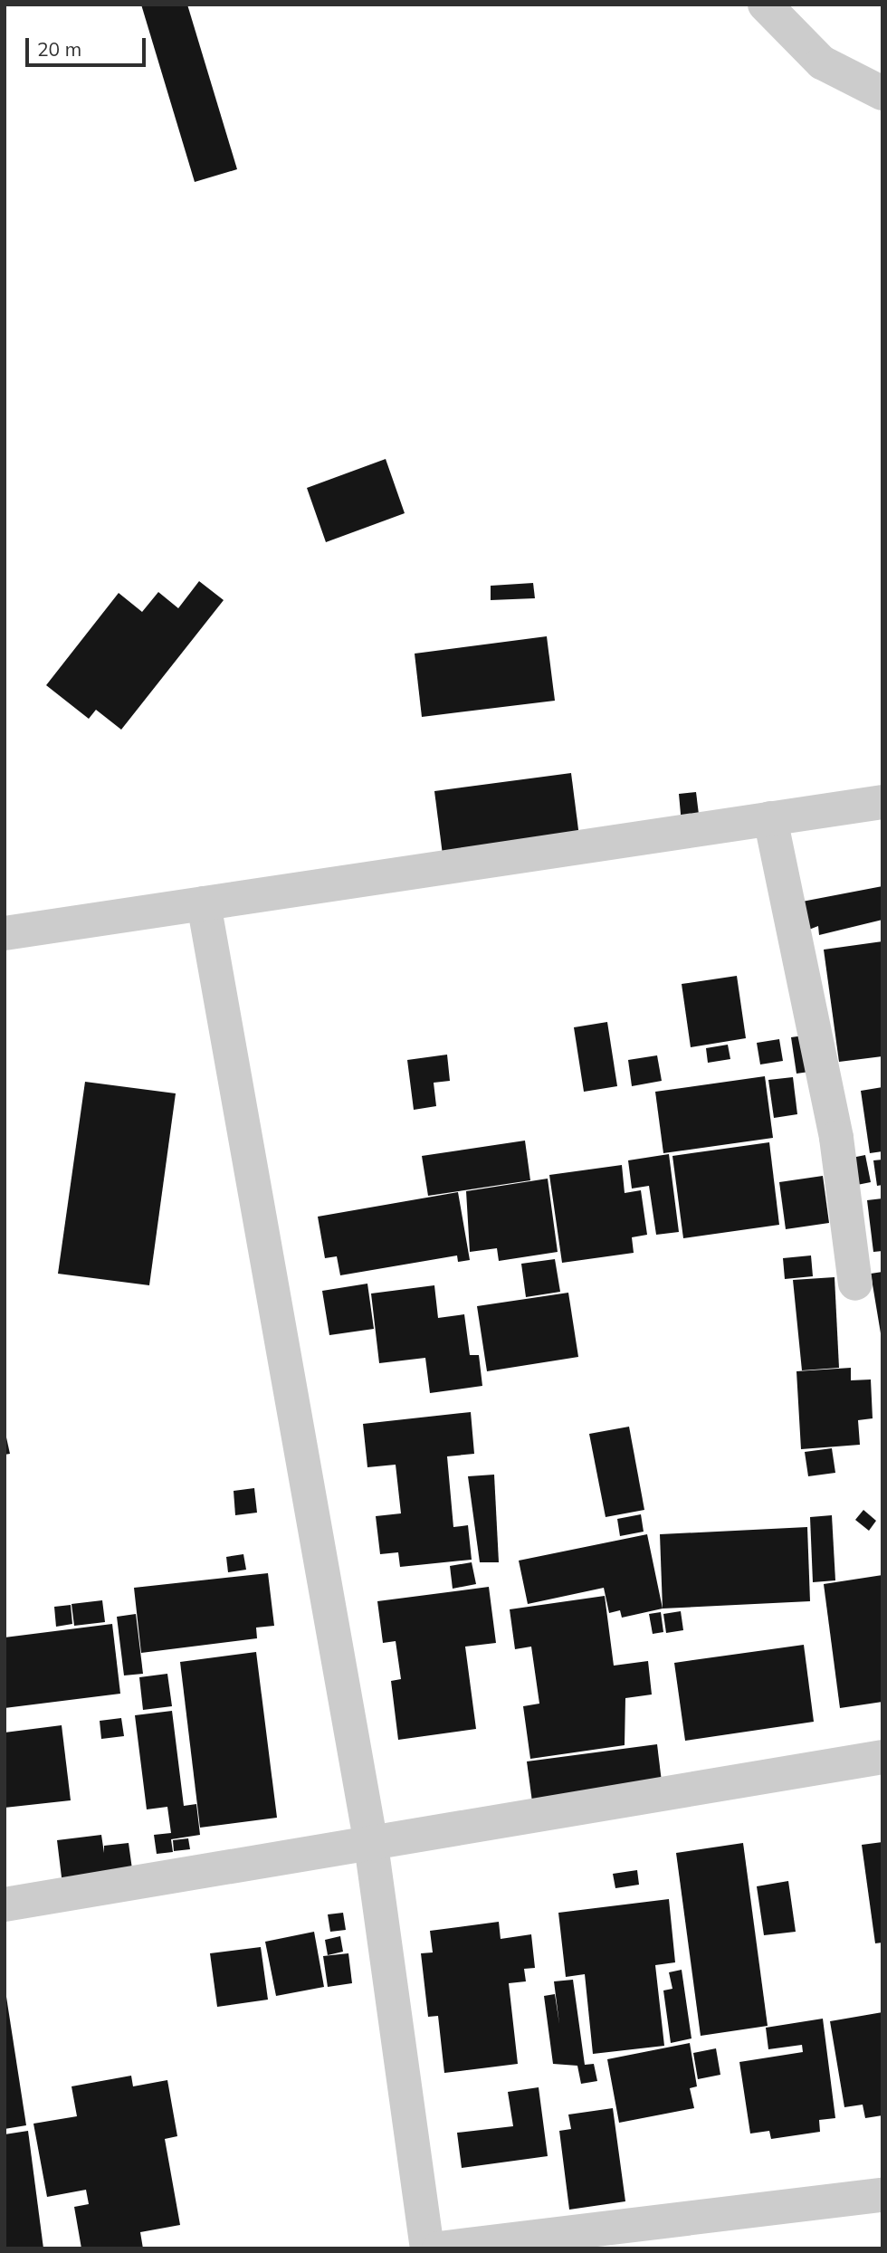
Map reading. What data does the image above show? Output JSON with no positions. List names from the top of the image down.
{
  "scale_bar": "20 m"
}
